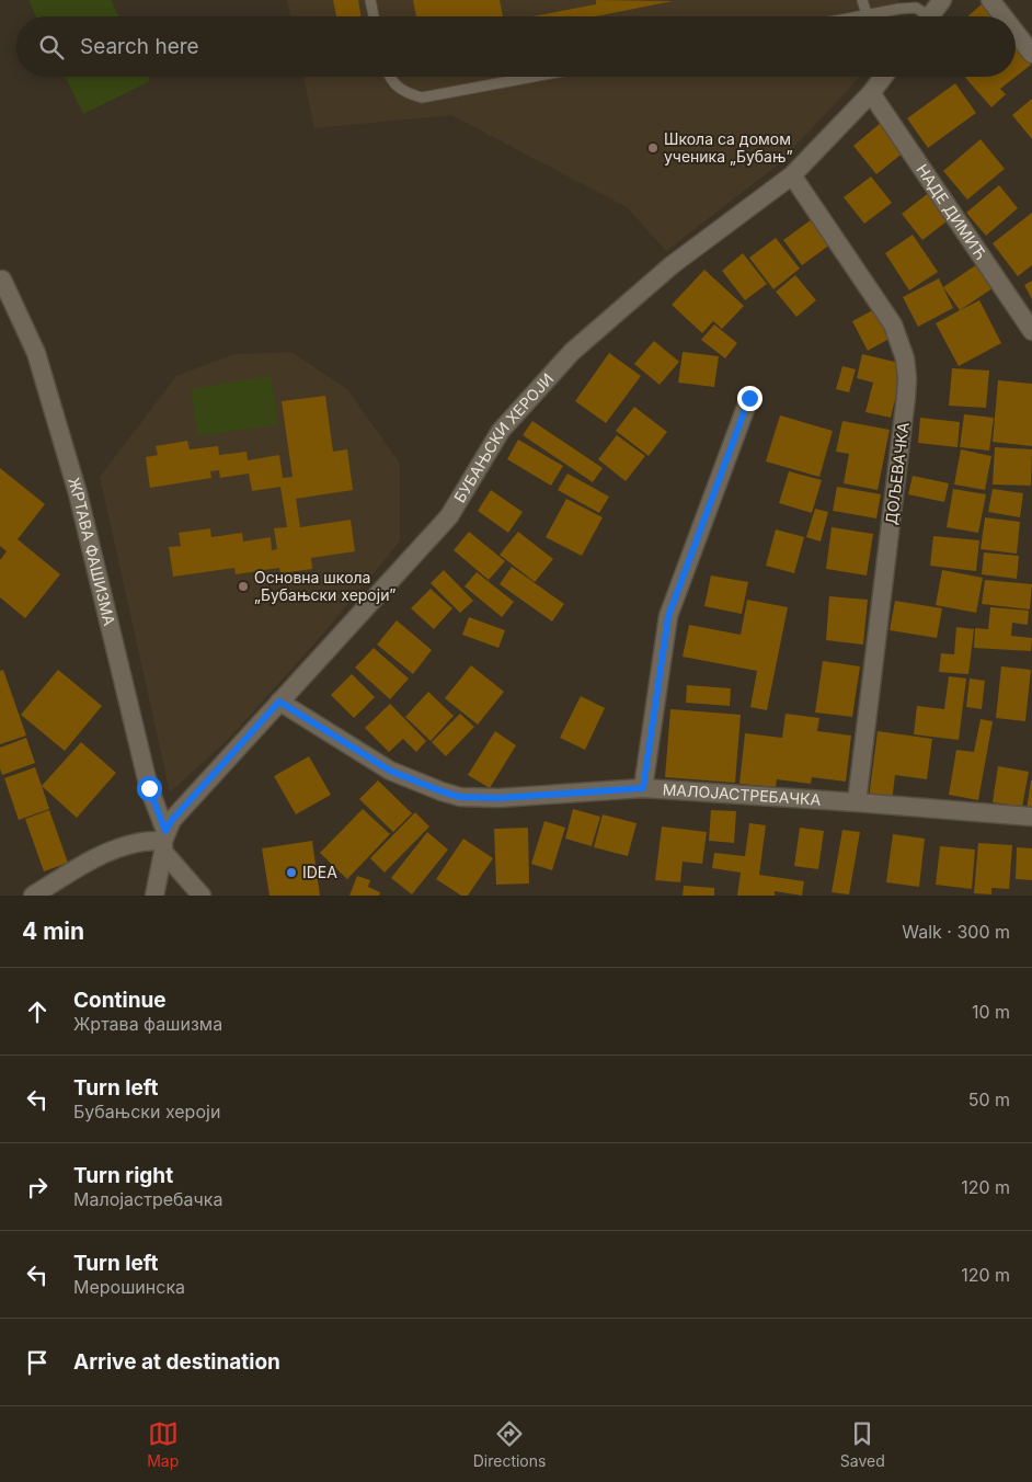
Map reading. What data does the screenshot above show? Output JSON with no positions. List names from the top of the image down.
{
  "streets": {
    "street": [
      "НАДЕ ДИМИЋ",
      "БУБАЊСКИ ХЕРОЈИ",
      "ДОЉЕВАЧКА",
      "ЖРТАВА ФАШИЗМА",
      "МАЛОЈАСТРЕБАЧКА"
    ]
  },
  "crossings": [
    ["НАДЕ ДИМИЋ", "БУБАЊСКИ ХЕРОЈИ"],
    ["БУБАЊСКИ ХЕРОЈИ", "ДОЉЕВАЧКА"],
    ["БУБАЊСКИ ХЕРОЈИ", "ЖРТАВА ФАШИЗМА"],
    ["БУБАЊСКИ ХЕРОЈИ", "МАЛОЈАСТРЕБАЧКА"],
    ["ДОЉЕВАЧКА", "МАЛОЈАСТРЕБАЧКА"]
  ],
  "places": ["Школа са домом ученика „Бубањ”", "Основна школа „Бубањски хероји”", "IDEA"],
  "page": {
    "search": "Search here",
    "heading": ["4 min", "Walk · 300 m"],
    "list": [
      ["Continue", "Жртава фашизма", "10 m"],
      ["Turn left", "Бубањски хероји", "50 m"],
      ["Turn right", "Малојастребачка", "120 m"],
      ["Turn left", "Мерошинска", "120 m"],
      "Arrive at destination"
    ],
    "nav": ["Map", "Directions", "Saved"]
  }
}
